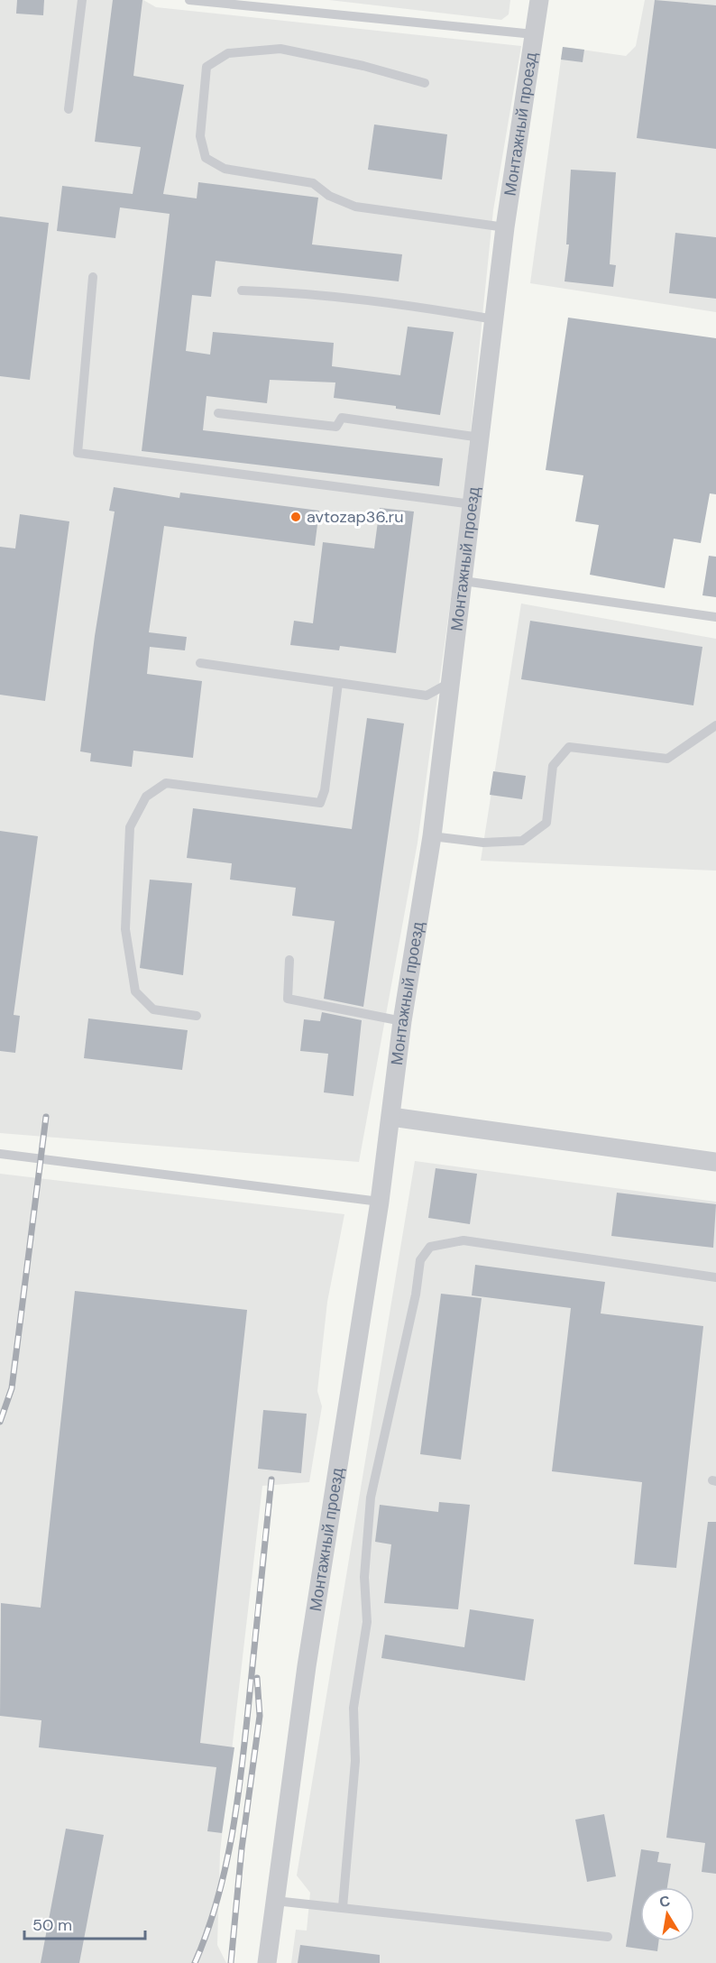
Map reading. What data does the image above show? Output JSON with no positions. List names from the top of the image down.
{
  "streets": {
    "street": ["Монтажный проезд"]
  },
  "places": ["avtozap36.ru"],
  "scale_bar": "50 m",
  "north": "top"
}
